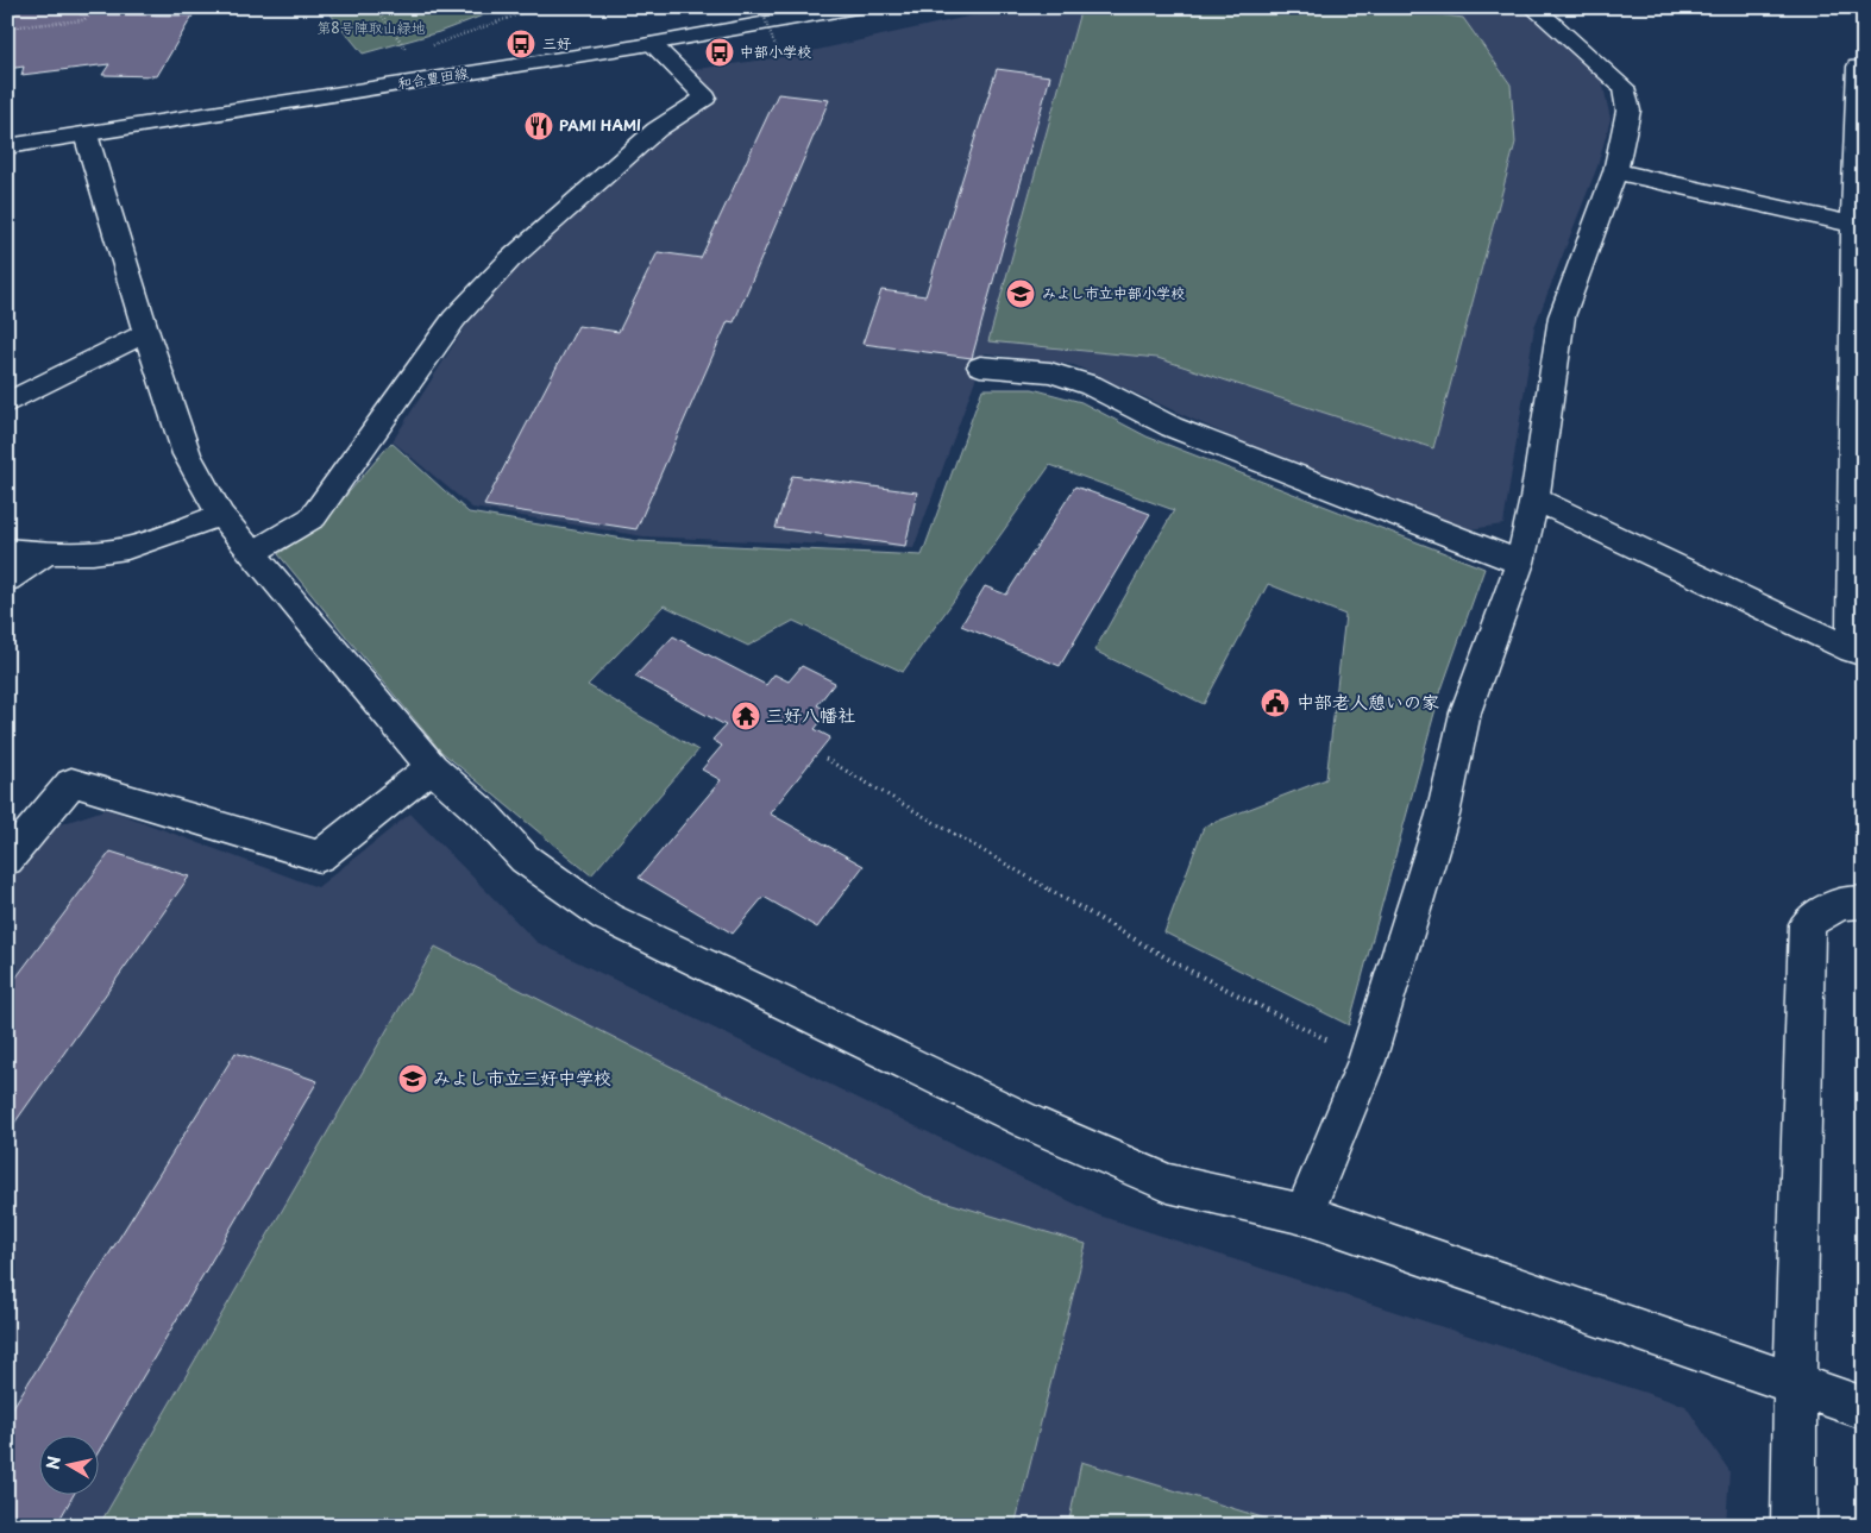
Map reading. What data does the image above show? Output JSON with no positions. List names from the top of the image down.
{
  "streets": {
    "street": ["和合豊田線"]
  },
  "parks": ["第8号陣取山緑地"],
  "places": {
    "bus stop": ["三好", "中部小学校"],
    "restaurant": ["PAMI HAMI"],
    "school or university": ["みよし市立中部小学校", "みよし市立三好中学校"],
    "public building": ["中部老人憩いの家"],
    "temple": ["三好八幡社"]
  },
  "north": "left"
}
